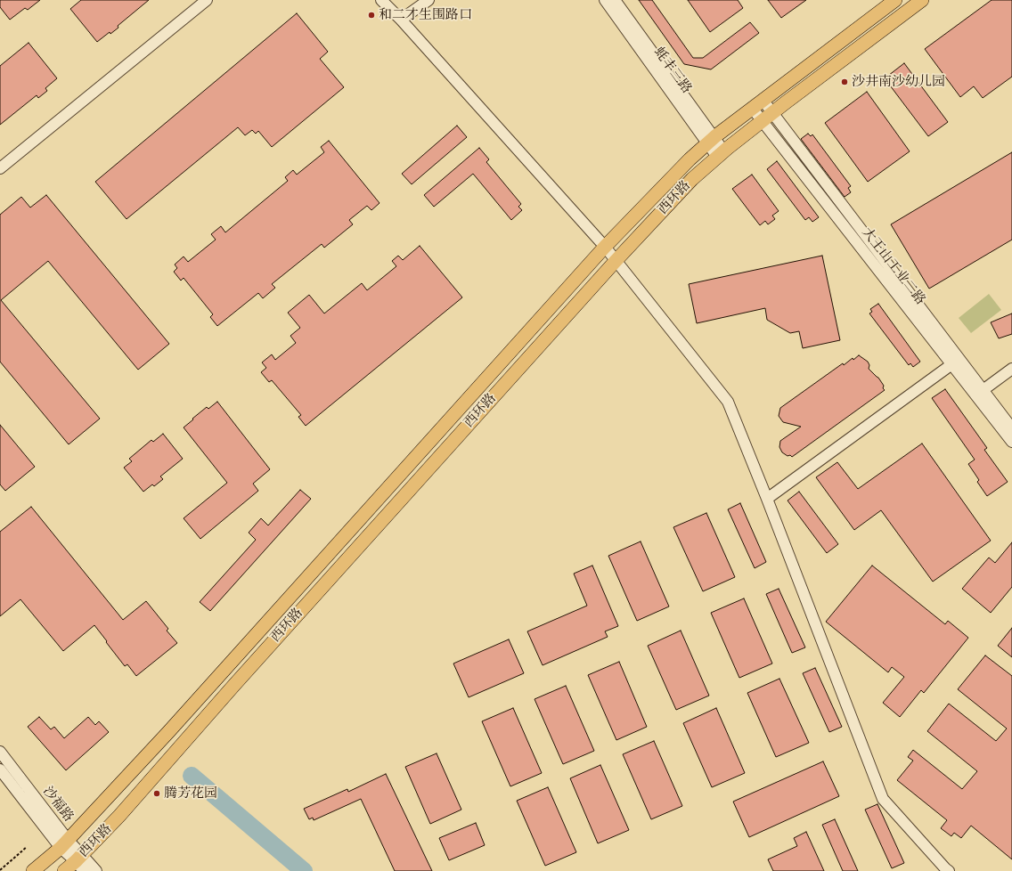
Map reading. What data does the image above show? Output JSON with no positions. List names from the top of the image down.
{
  "streets": {
    "main road": ["西环路"],
    "street": ["蚝丰三路", "大王山工业二路", "沙福路"]
  },
  "crossings": [
    ["蚝丰三路", "西环路"],
    ["西环路", "大王山工业二路"],
    ["西环路", "沙福路"]
  ],
  "places": ["和二才生围路口", "沙井南沙幼儿园", "腾芳花园"]
}
